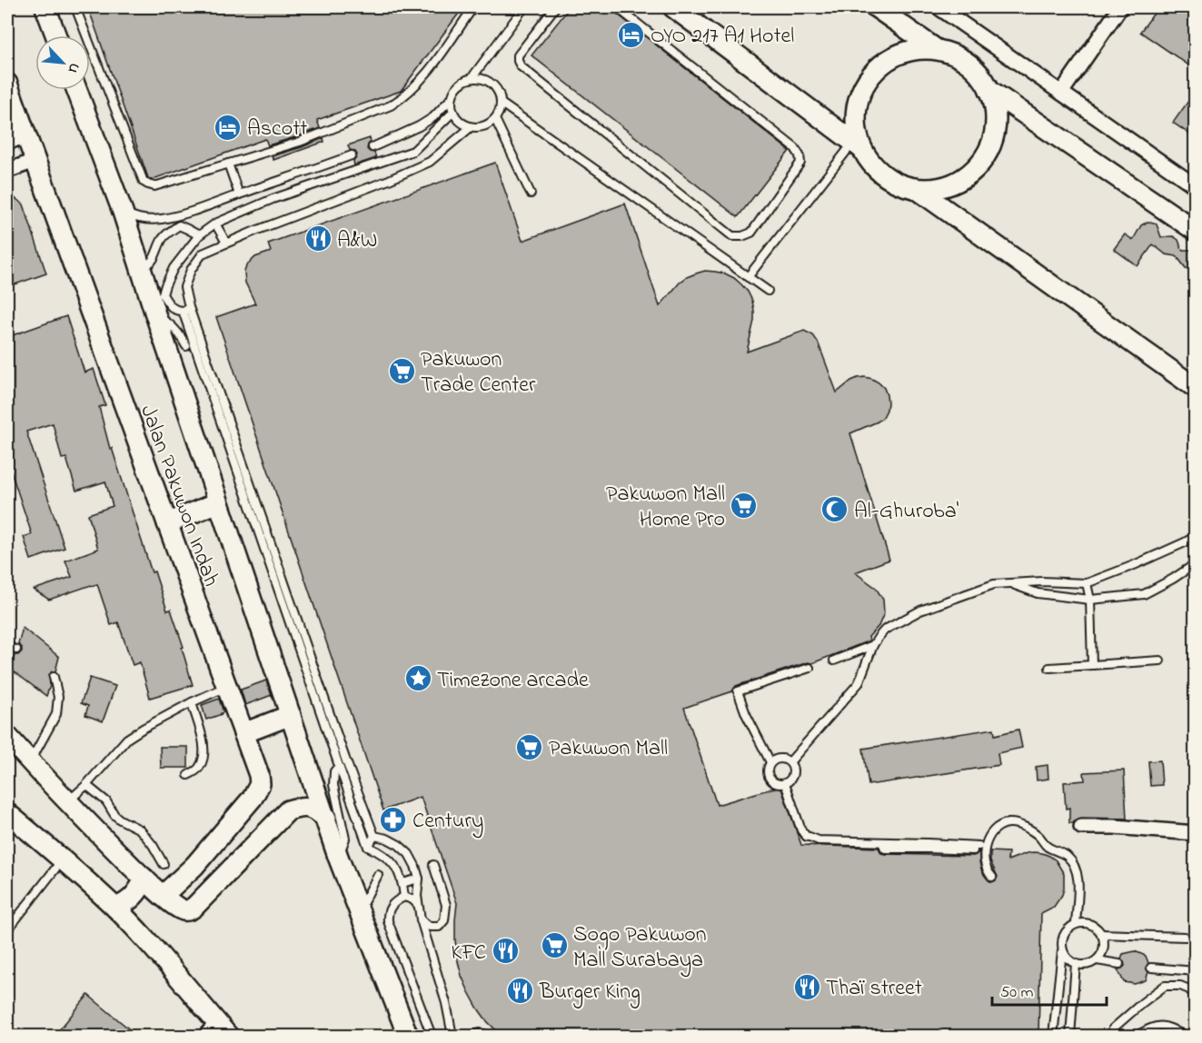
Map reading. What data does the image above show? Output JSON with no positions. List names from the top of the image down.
{
  "streets": {
    "street": ["Jalan Pakuwon Indah"]
  },
  "places": {
    "hotel": ["OYO 217 A1 Hotel", "Ascott"],
    "restaurant": [
      "A&W",
      "KFC",
      "Thaï street",
      "Burger King"
    ],
    "supermarket": [
      "Pakuwon Trade Center",
      "Pakuwon Mall Home Pro",
      "Pakuwon Mall",
      "Sogo Pakuwon Mall Surabaya"
    ],
    "mosque": ["Al-Ghuroba'"],
    "place": ["Timezone arcade"],
    "pharmacy": ["Century"]
  },
  "scale_bar": "50 m",
  "north": "bottom right"
}
